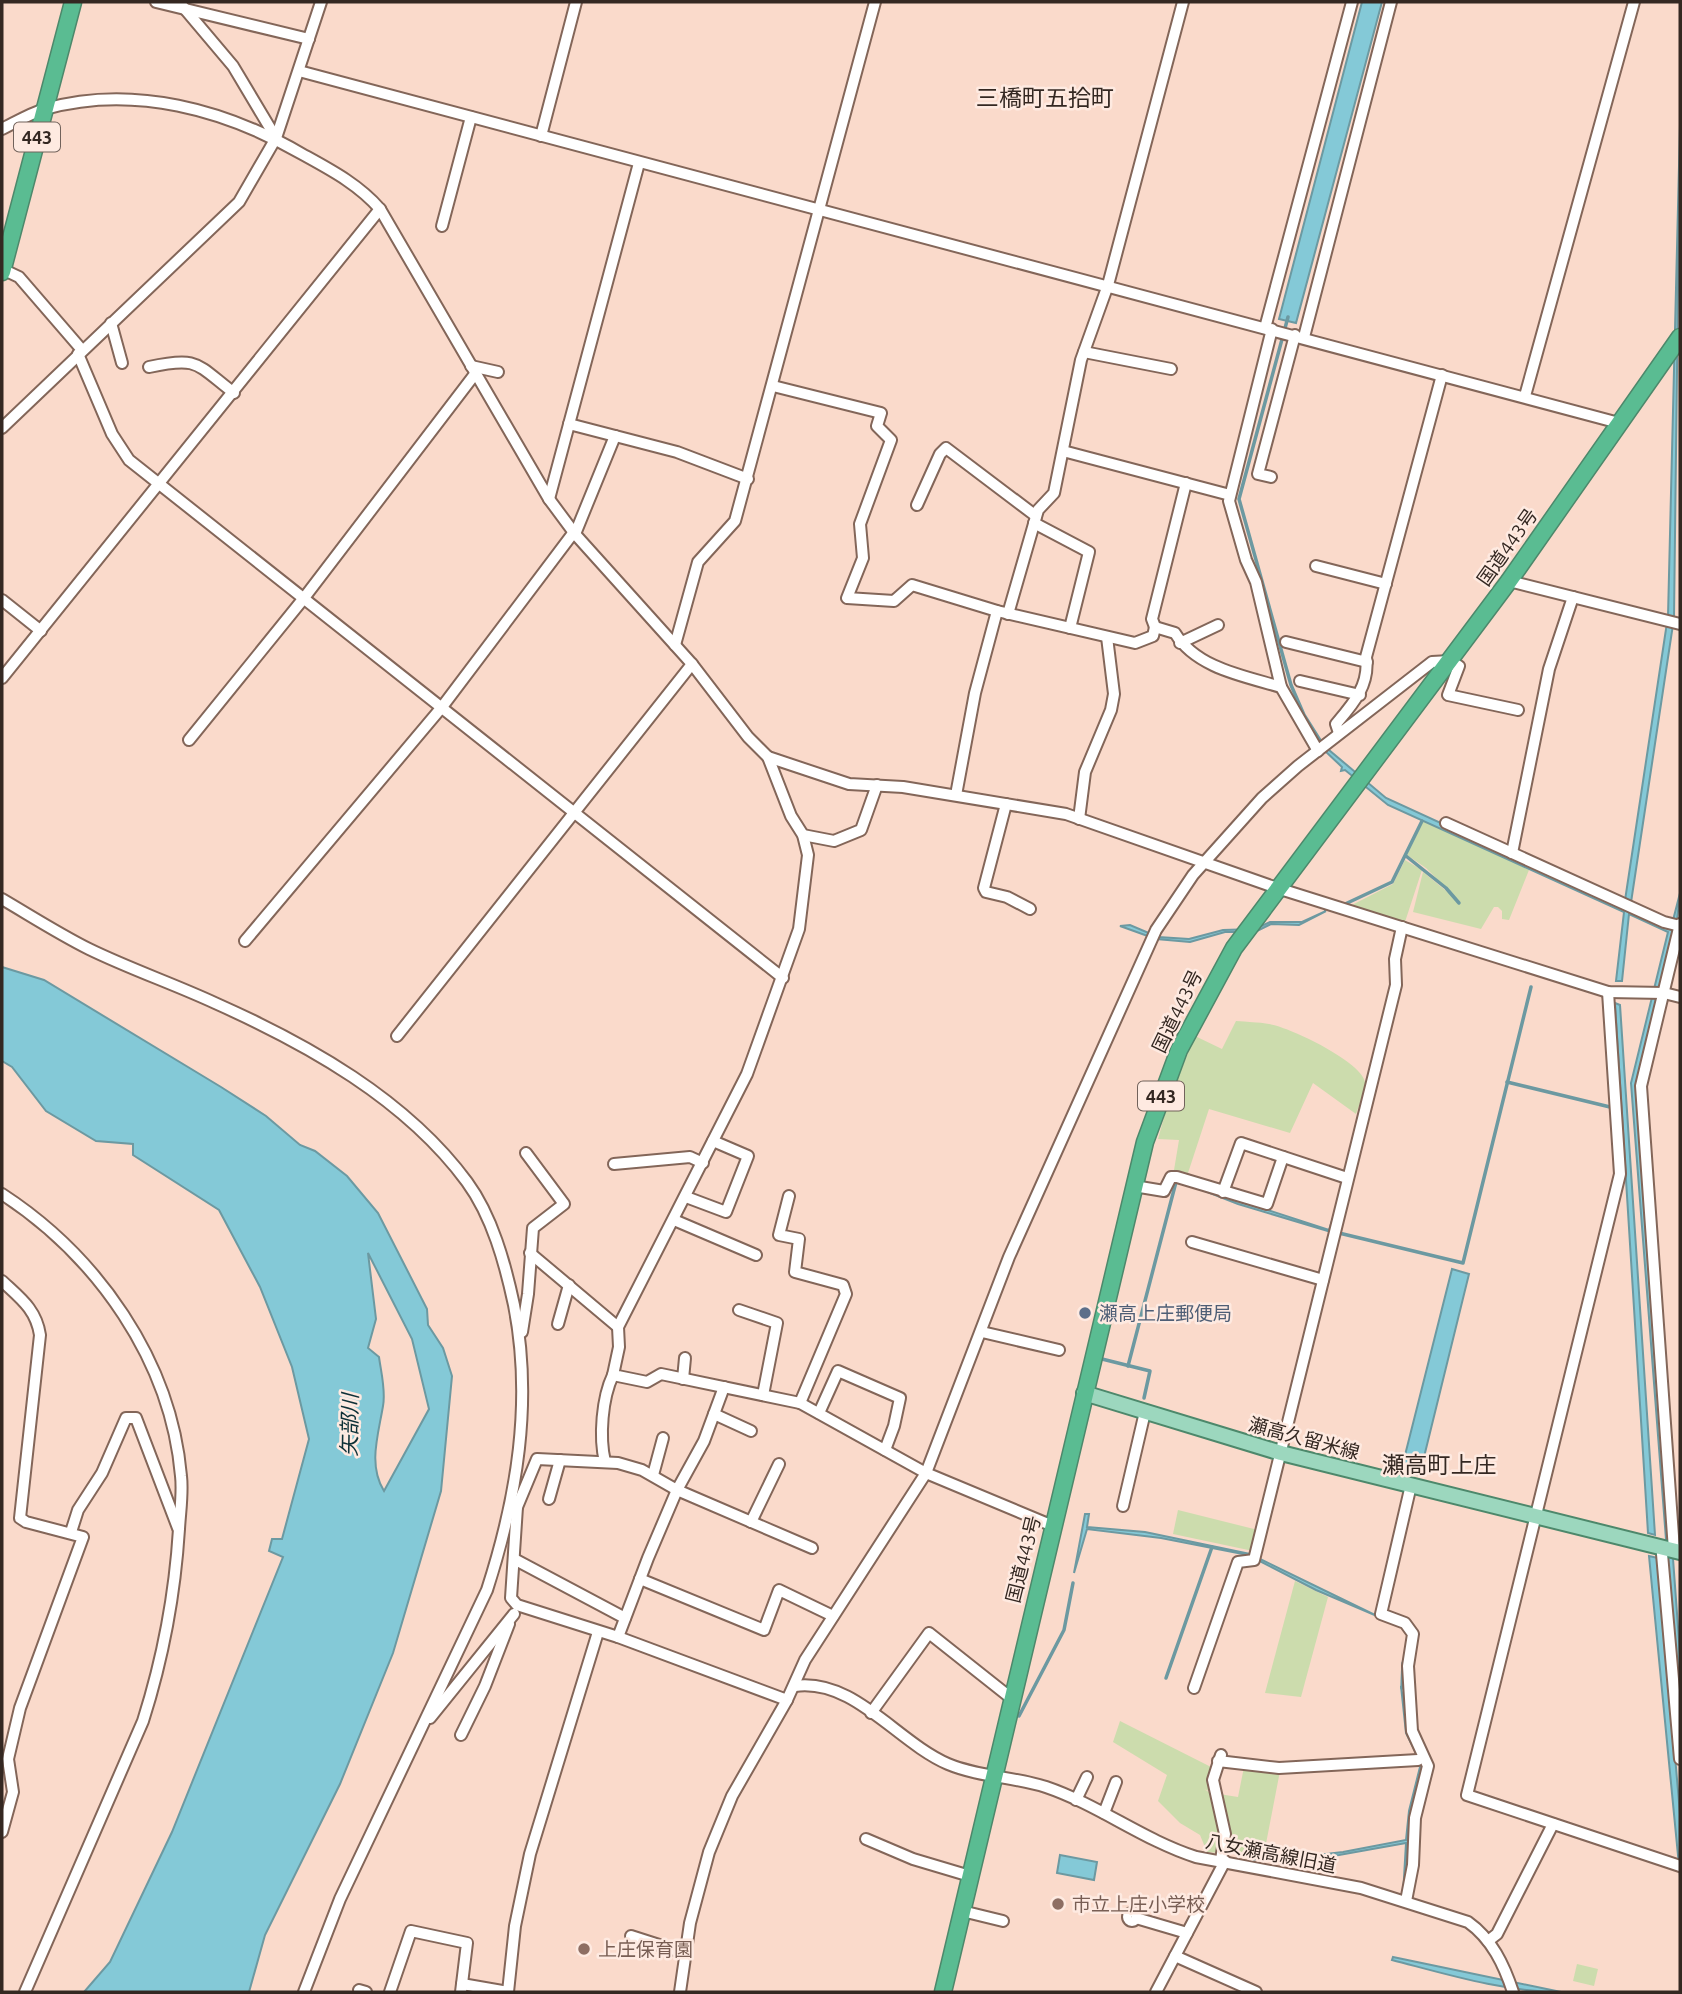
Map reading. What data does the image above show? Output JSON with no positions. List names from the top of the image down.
{
  "streets": {
    "highway": ["443", "国道443号"],
    "main road": ["瀬高久留米線"],
    "street": ["八女瀬高線旧道"]
  },
  "crossings": [
    ["国道443号", "瀬高久留米線"],
    ["国道443号", "八女瀬高線旧道"]
  ],
  "districts": ["三橋町五拾町", "瀬高町上庄"],
  "water": ["矢部川"],
  "places": ["瀬高上庄郵便局", "市立上庄小学校", "上庄保育園"]
}
